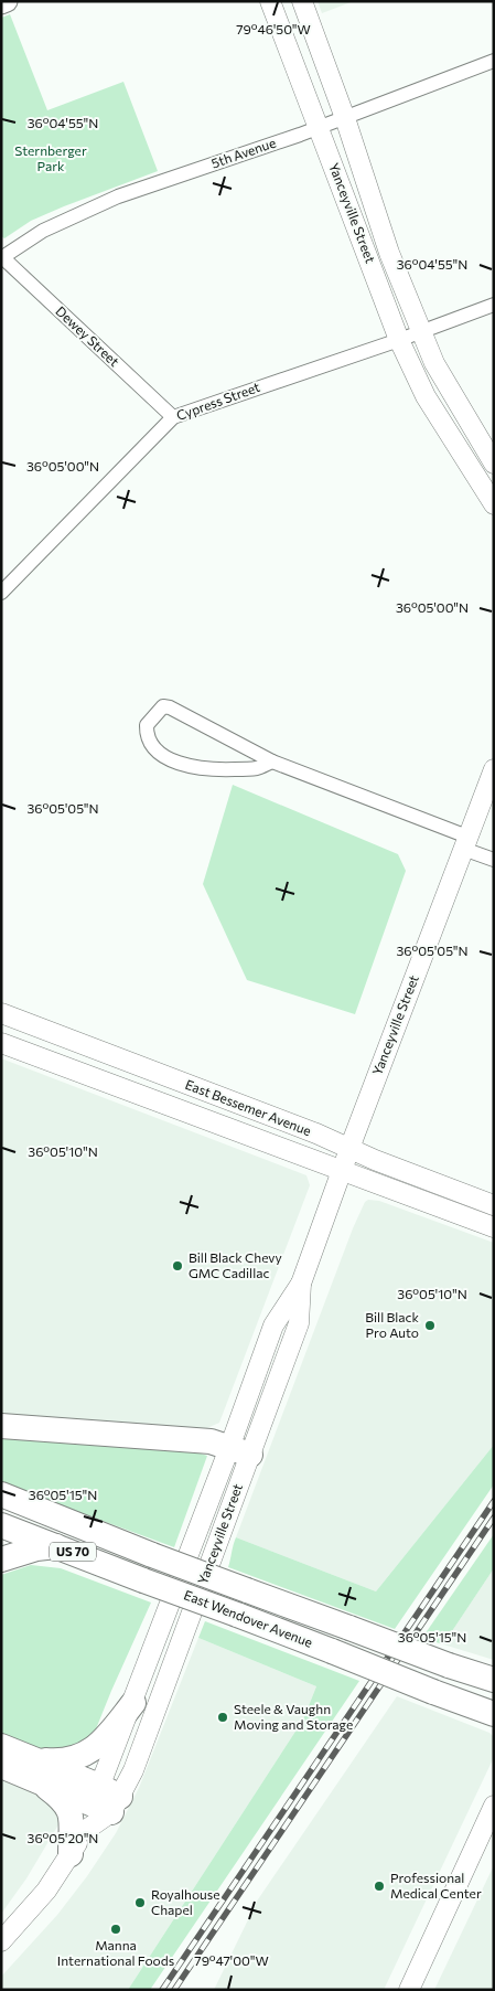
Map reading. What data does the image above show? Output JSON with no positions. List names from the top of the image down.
{
  "streets": {
    "highway": ["US 70", "East Wendover Avenue"],
    "main road": ["Yanceyville Street", "East Bessemer Avenue"],
    "street": ["5th Avenue", "Dewey Street", "Cypress Street"]
  },
  "crossings": [
    ["5th Avenue", "Yanceyville Street"],
    ["5th Avenue", "Dewey Street"],
    ["Yanceyville Street", "Cypress Street"],
    ["Yanceyville Street", "East Bessemer Avenue"],
    ["Dewey Street", "Cypress Street"]
  ],
  "parks": ["Sternberger Park"],
  "places": [
    "Bill Black Chevy GMC Cadillac",
    "Bill Black Pro Auto",
    "Steele & Vaughn Moving and Storage",
    "Professional Medical Center",
    "Royalhouse Chapel",
    "Manna International Foods"
  ],
  "coordinates": [
    "79°46'50\"W",
    "36°04'55\"N",
    "36°05'00\"N",
    "36°05'05\"N",
    "36°05'10\"N",
    "36°05'15\"N",
    "36°05'20\"N",
    "79°47'00\"W"
  ]
}
